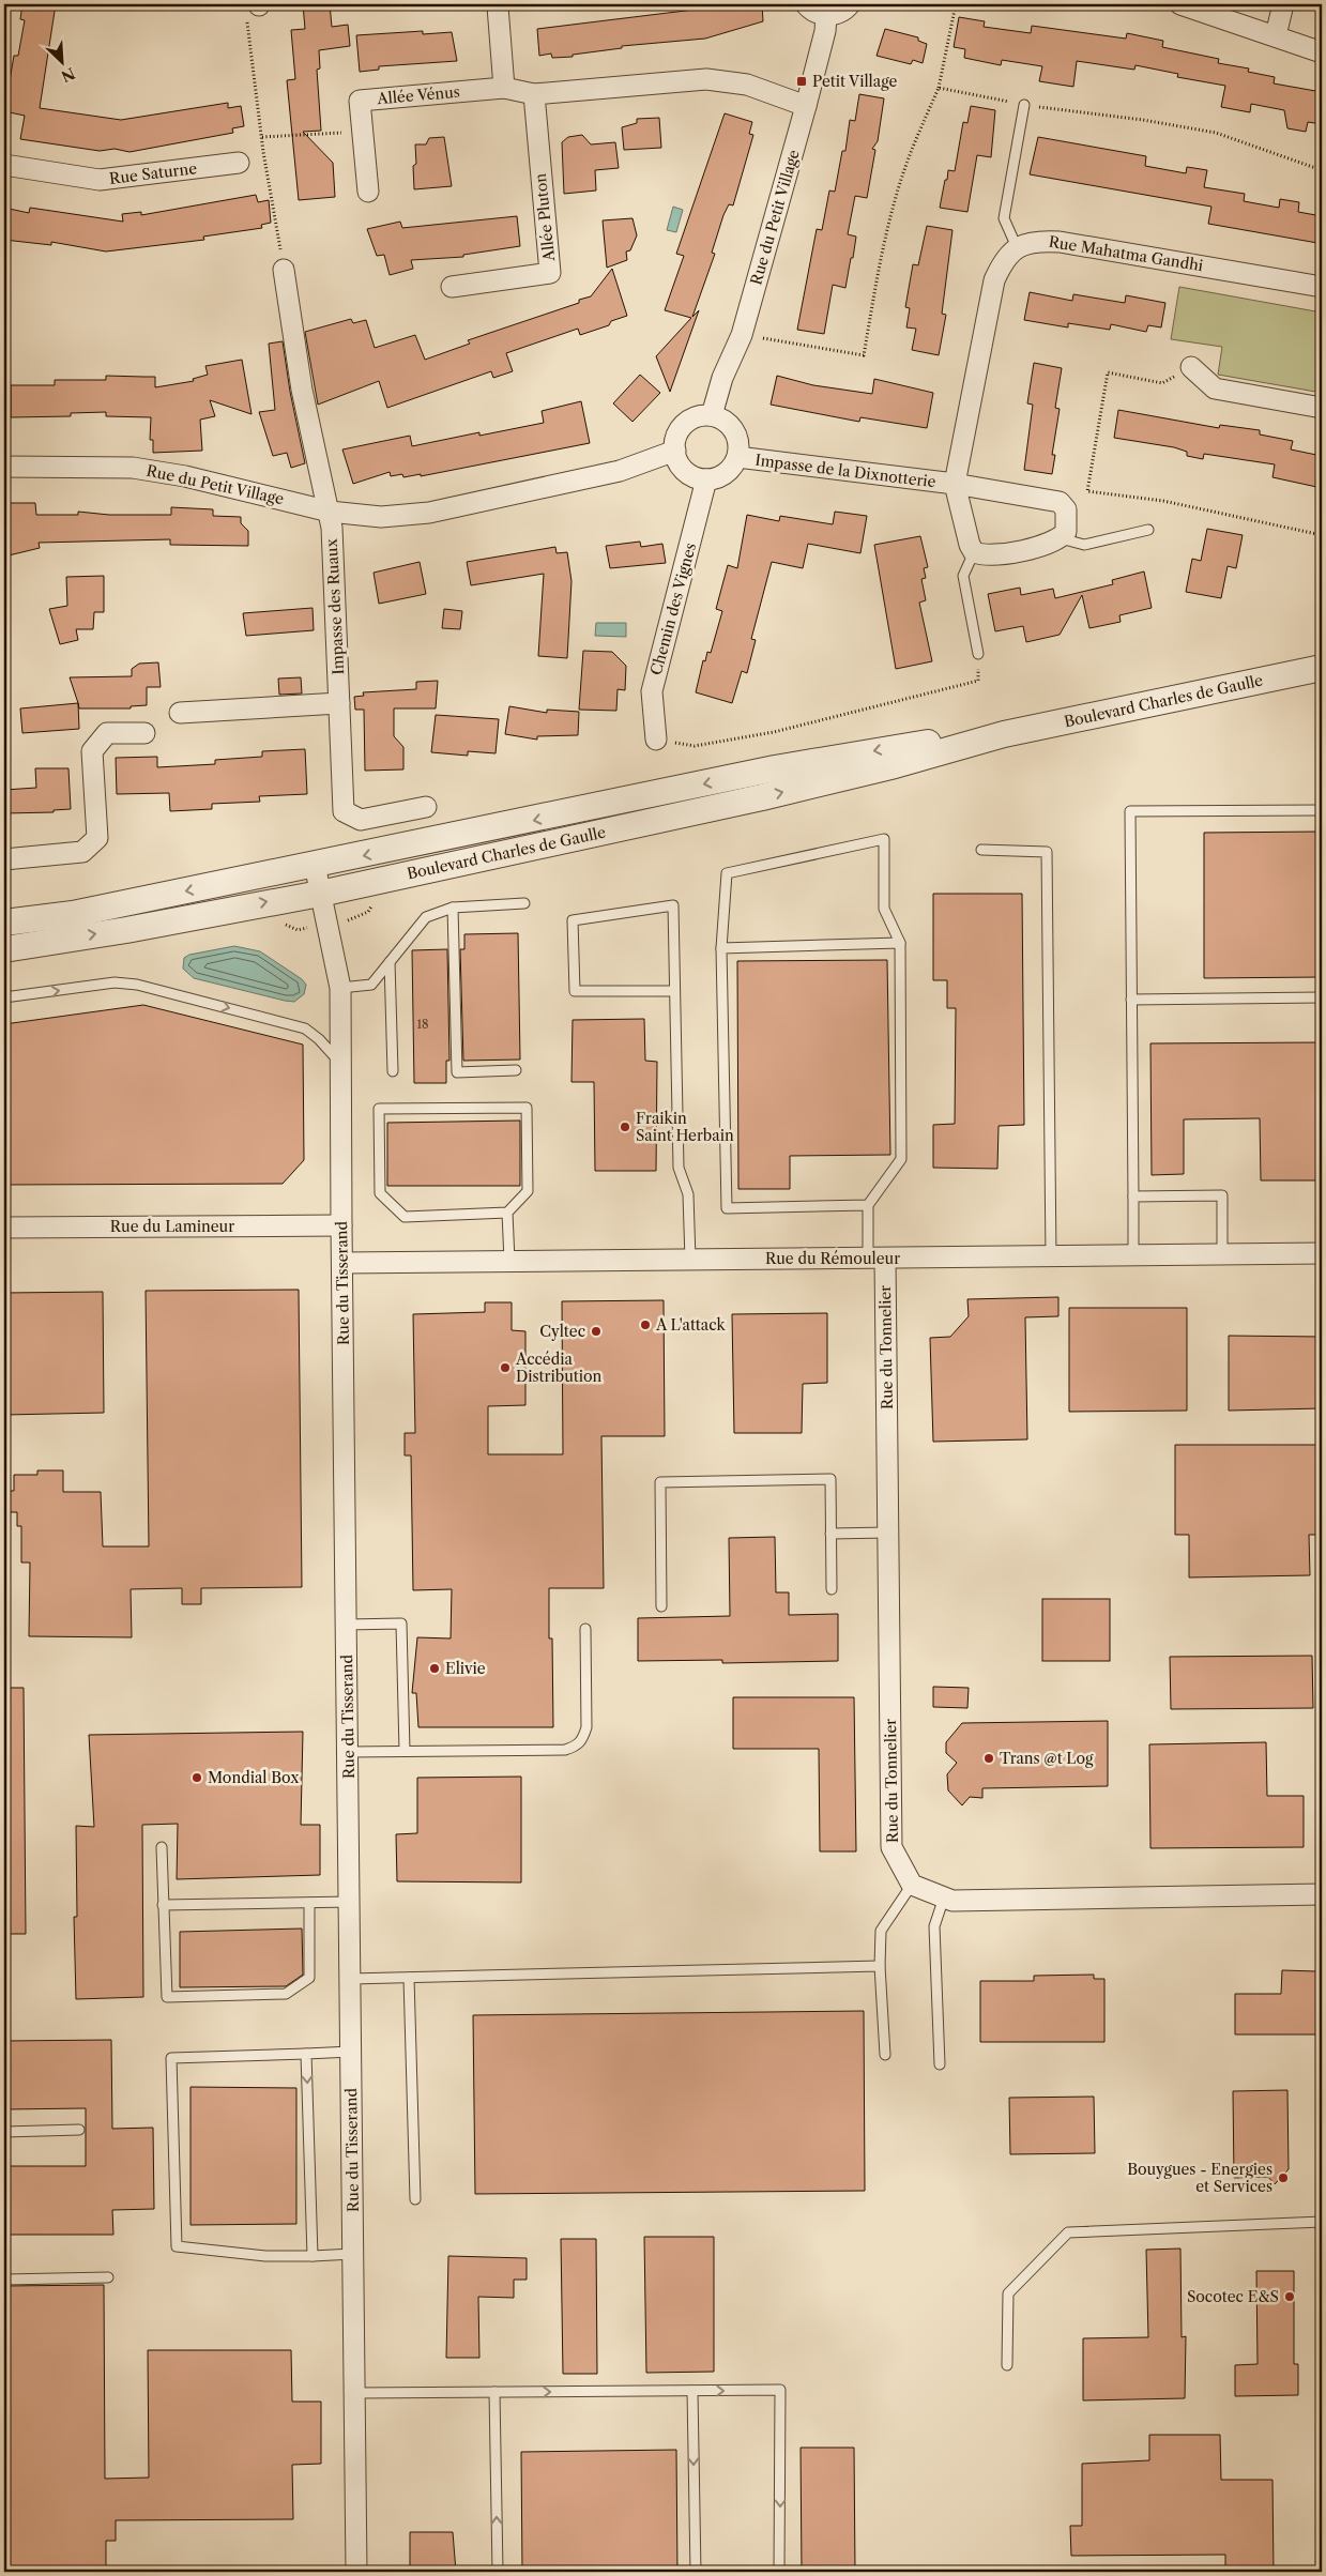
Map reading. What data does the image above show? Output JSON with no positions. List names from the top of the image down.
{
  "streets": {
    "street": [
      "Allée Vénus",
      "Rue Saturne",
      "Allée Pluton",
      "Rue du Petit Village",
      "Rue Mahatma Gandhi",
      "Impasse de la Dixnotterie",
      "Impasse des Ruaux",
      "Chemin des Vignes",
      "Boulevard Charles de Gaulle",
      "Rue du Lamineur",
      "Rue du Rémouleur",
      "Rue du Tisserand",
      "Rue du Tonnelier"
    ]
  },
  "crossings": [
    ["Allée Vénus", "Allée Pluton"],
    ["Rue du Petit Village", "Impasse de la Dixnotterie"],
    ["Rue du Petit Village", "Impasse des Ruaux"],
    ["Rue du Petit Village", "Chemin des Vignes"],
    ["Impasse de la Dixnotterie", "Chemin des Vignes"],
    ["Boulevard Charles de Gaulle", "Rue du Tisserand"],
    ["Rue du Lamineur", "Rue du Tisserand"],
    ["Rue du Rémouleur", "Rue du Tisserand"],
    ["Rue du Rémouleur", "Rue du Tonnelier"]
  ],
  "places": {
    "transit": ["Petit Village"],
    "other": [
      "Fraikin Saint Herbain",
      "A L'attack",
      "Cyltec",
      "Accédia Distribution",
      "Elivie",
      "Trans @t Log",
      "Mondial Box",
      "Bouygues - Energies et Services",
      "Socotec E&S"
    ]
  },
  "house_numbers": ["18"],
  "north": "bottom right"
}
